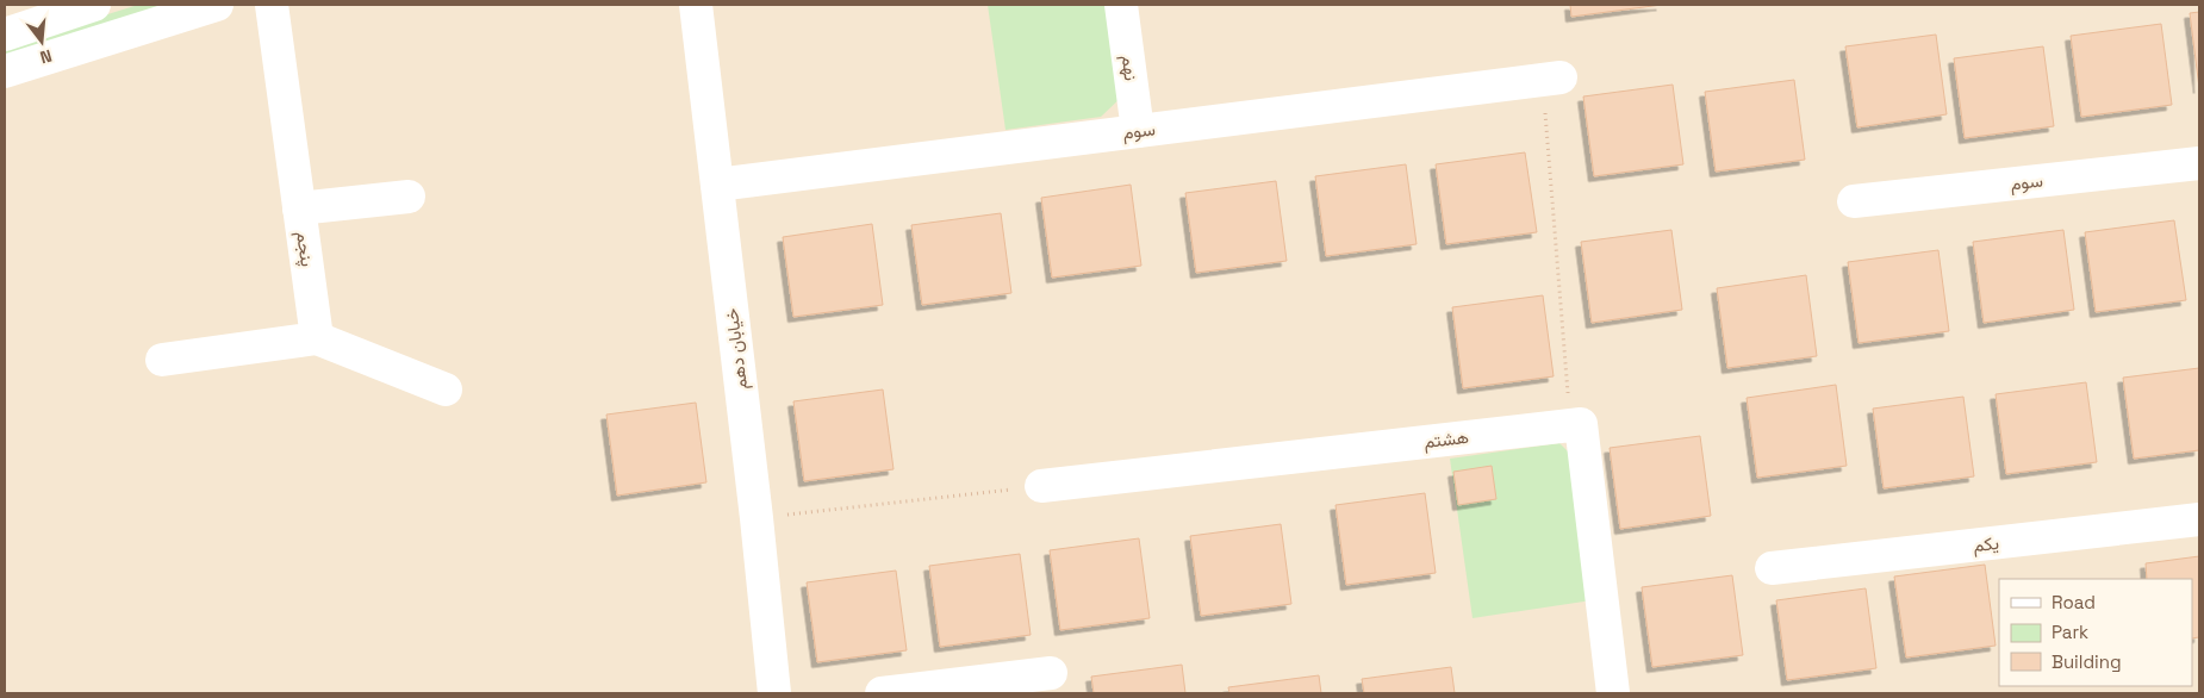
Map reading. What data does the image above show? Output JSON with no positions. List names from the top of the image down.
{
  "streets": {
    "street": [
      "نهم",
      "سوم",
      "پنجم",
      "خیابان دهم",
      "هشتم",
      "یکم"
    ]
  },
  "crossings": [
    ["نهم", "سوم"],
    ["سوم", "خیابان دهم"]
  ],
  "legend": ["Road", "Park", "Building"],
  "north": "bottom"
}
